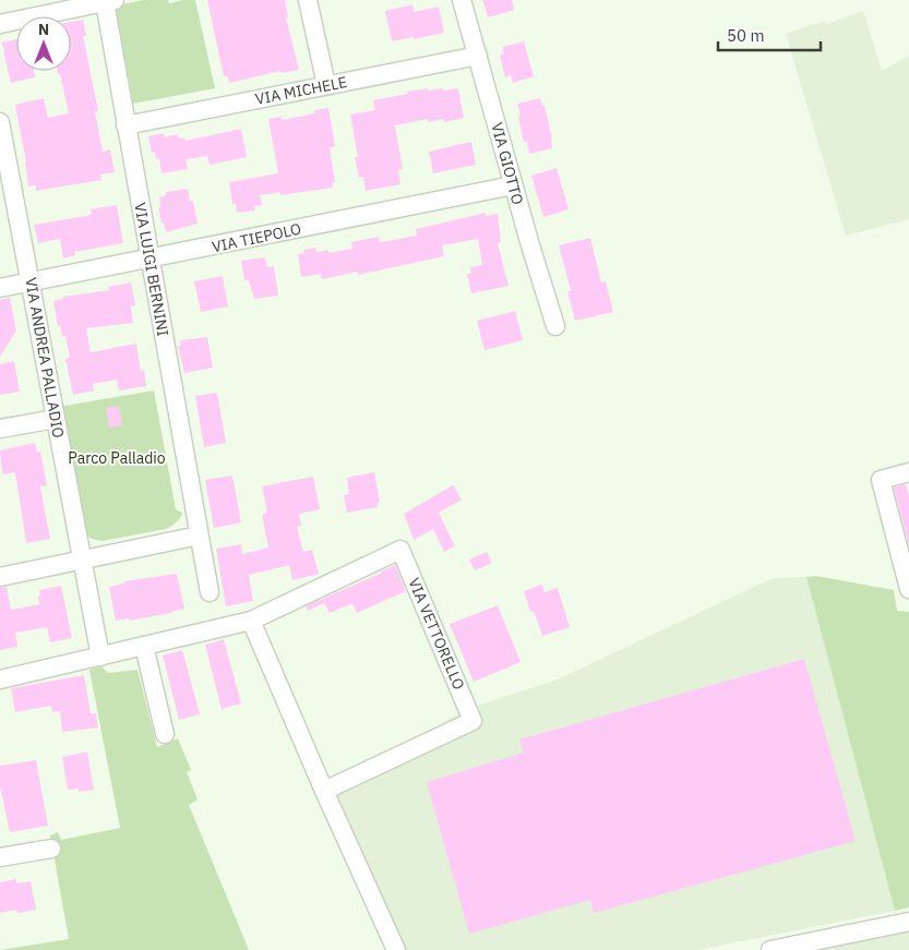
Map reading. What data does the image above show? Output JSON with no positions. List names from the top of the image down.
{
  "streets": {
    "street": [
      "VIA MICHELE",
      "VIA GIOTTO",
      "VIA TIEPOLO",
      "VIA LUIGI BERNINI",
      "VIA ANDREA PALLADIO",
      "VIA VETTORELLO"
    ]
  },
  "crossings": [
    ["VIA MICHELE", "VIA GIOTTO"],
    ["VIA MICHELE", "VIA LUIGI BERNINI"],
    ["VIA GIOTTO", "VIA TIEPOLO"],
    ["VIA TIEPOLO", "VIA LUIGI BERNINI"],
    ["VIA TIEPOLO", "VIA ANDREA PALLADIO"],
    ["VIA ANDREA PALLADIO", "VIA VETTORELLO"]
  ],
  "parks": ["Parco Palladio"],
  "scale_bar": "50 m",
  "north": "top"
}
